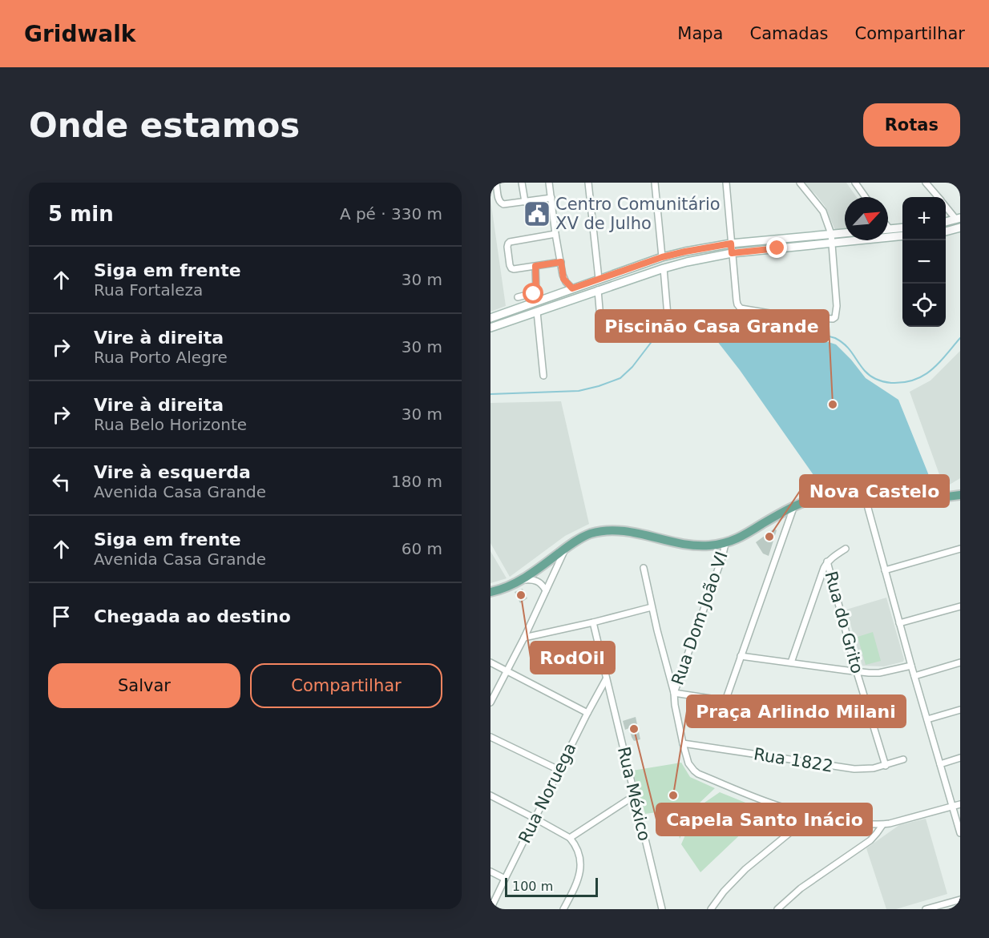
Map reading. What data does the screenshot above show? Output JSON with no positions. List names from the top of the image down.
{
  "streets": {
    "street": [
      "Rua Dom João VI",
      "Rua do Grito",
      "Rua 1822",
      "Rua Noruega",
      "Rua México"
    ]
  },
  "crossings": [
    ["Rua do Grito", "Rua 1822"],
    ["Rua Noruega", "Rua México"]
  ],
  "places": {
    "public building": ["Centro Comunitário XV de Julho"],
    "other": [
      "Piscinão Casa Grande",
      "Nova Castelo",
      "RodOil",
      "Capela Santo Inácio",
      "Praça Arlindo Milani"
    ]
  },
  "scale_bar": "100 m",
  "north": "top right",
  "page": {
    "header": "Gridwalk",
    "nav": ["Mapa", "Camadas", "Compartilhar"],
    "buttons": [
      "Rotas",
      ["Salvar", "Compartilhar"]
    ],
    "title": "Onde estamos",
    "heading": ["5 min", "A pé · 330 m"],
    "map_buttons": ["+", "−"],
    "list": [
      ["Siga em frente", "Rua Fortaleza", "30 m"],
      ["Vire à direita", "Rua Porto Alegre", "30 m"],
      ["Vire à direita", "Rua Belo Horizonte", "30 m"],
      ["Vire à esquerda", "Avenida Casa Grande", "180 m"],
      ["Siga em frente", "Avenida Casa Grande", "60 m"],
      "Chegada ao destino"
    ],
    "scale": "100 m"
  }
}
